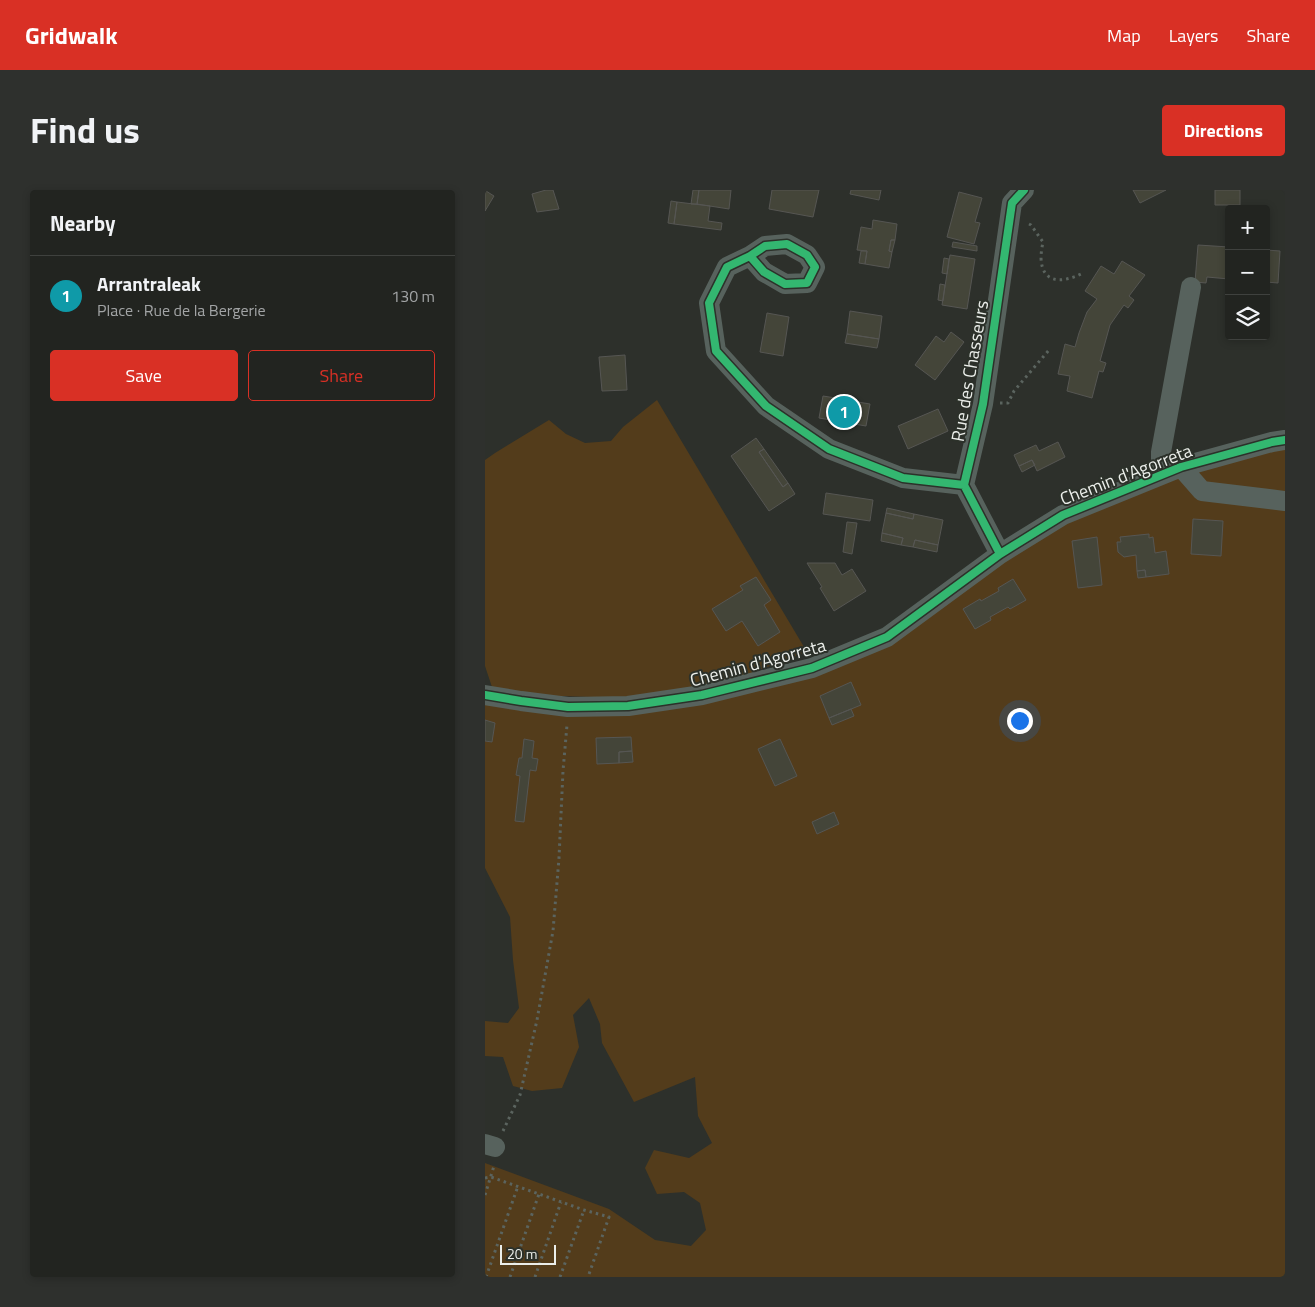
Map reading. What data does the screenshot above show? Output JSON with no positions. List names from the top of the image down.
{
  "streets": {
    "street": ["Rue des Chasseurs", "Chemin d'Agorreta"]
  },
  "scale_bar": "20 m",
  "page": {
    "header": "Gridwalk",
    "nav": ["Map", "Layers", "Share"],
    "title": "Find us",
    "buttons": [
      "Directions",
      ["Save", "Share"]
    ],
    "heading": "Nearby",
    "map_buttons": ["+", "−"],
    "list": [
      {
        "mark": "1",
        "name": "Arrantraleak",
        "note": "Place · Rue de la Bergerie",
        "value": "130 m"
      }
    ],
    "pins": "1",
    "scale": "20 m"
  }
}
